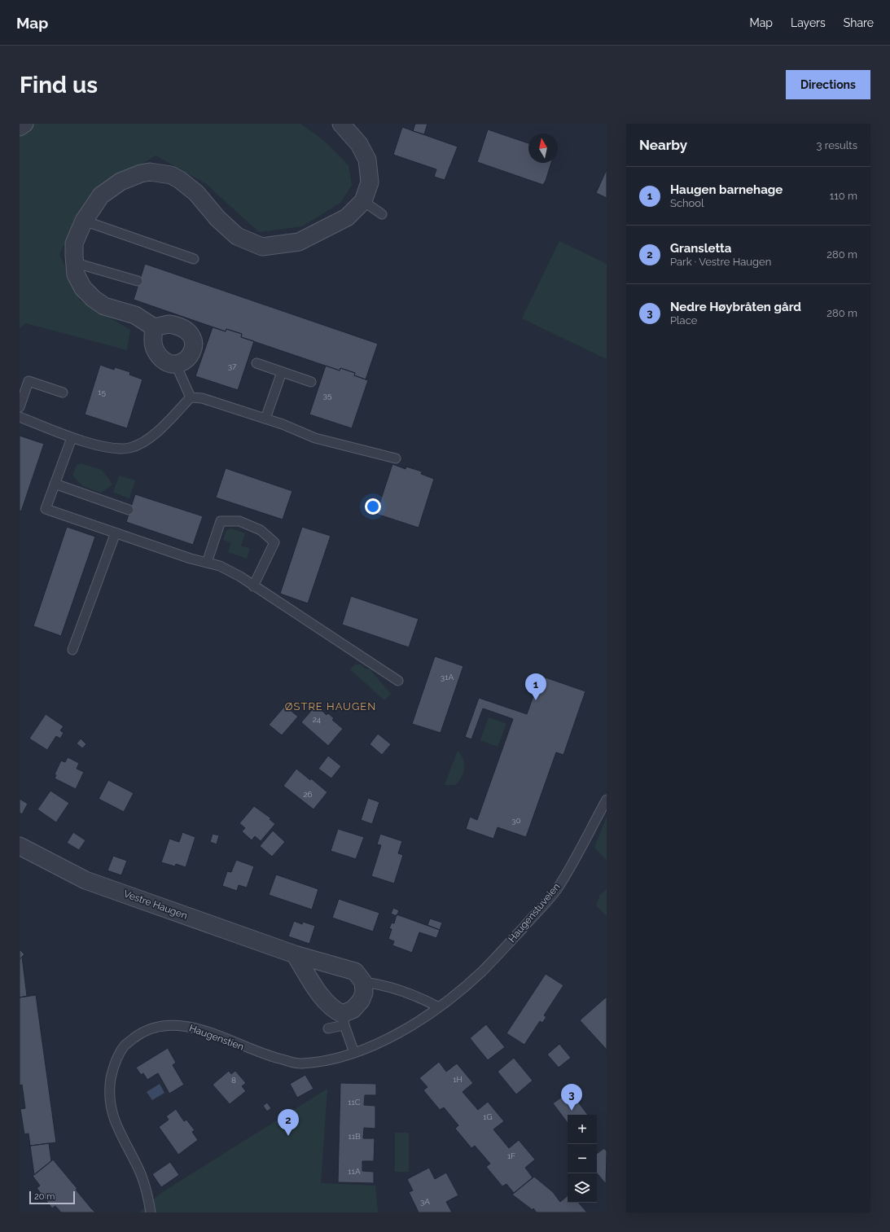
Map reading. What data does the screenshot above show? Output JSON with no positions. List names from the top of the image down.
{
  "streets": {
    "street": ["Vestre Haugen"],
    "lane": ["Haugenstuveien", "Haugenstien"]
  },
  "crossings": [
    ["Haugenstuveien", "Haugenstien"]
  ],
  "districts": ["ØSTRE HAUGEN"],
  "house_numbers": [
    "37",
    "15",
    "35",
    "31A",
    "24",
    "26",
    "30",
    "1H",
    "8",
    "11C",
    "1G",
    "11B",
    "1F",
    "11A",
    "3A"
  ],
  "scale_bar": "20 m",
  "north": "top",
  "page": {
    "header": "Map",
    "nav": ["Map", "Layers", "Share"],
    "buttons": "Directions",
    "title": "Find us",
    "heading": ["Nearby", "3 results"],
    "list": [
      {
        "mark": "1",
        "name": "Haugen barnehage",
        "note": "School",
        "value": "110 m"
      },
      {
        "mark": "2",
        "name": "Gransletta",
        "note": "Park · Vestre Haugen",
        "value": "280 m"
      },
      {
        "mark": "3",
        "name": "Nedre Høybråten gård",
        "note": "Place",
        "value": "280 m"
      }
    ],
    "pins": ["1", "3", "2"],
    "map_buttons": ["+", "−"],
    "scale": "20 m"
  }
}
